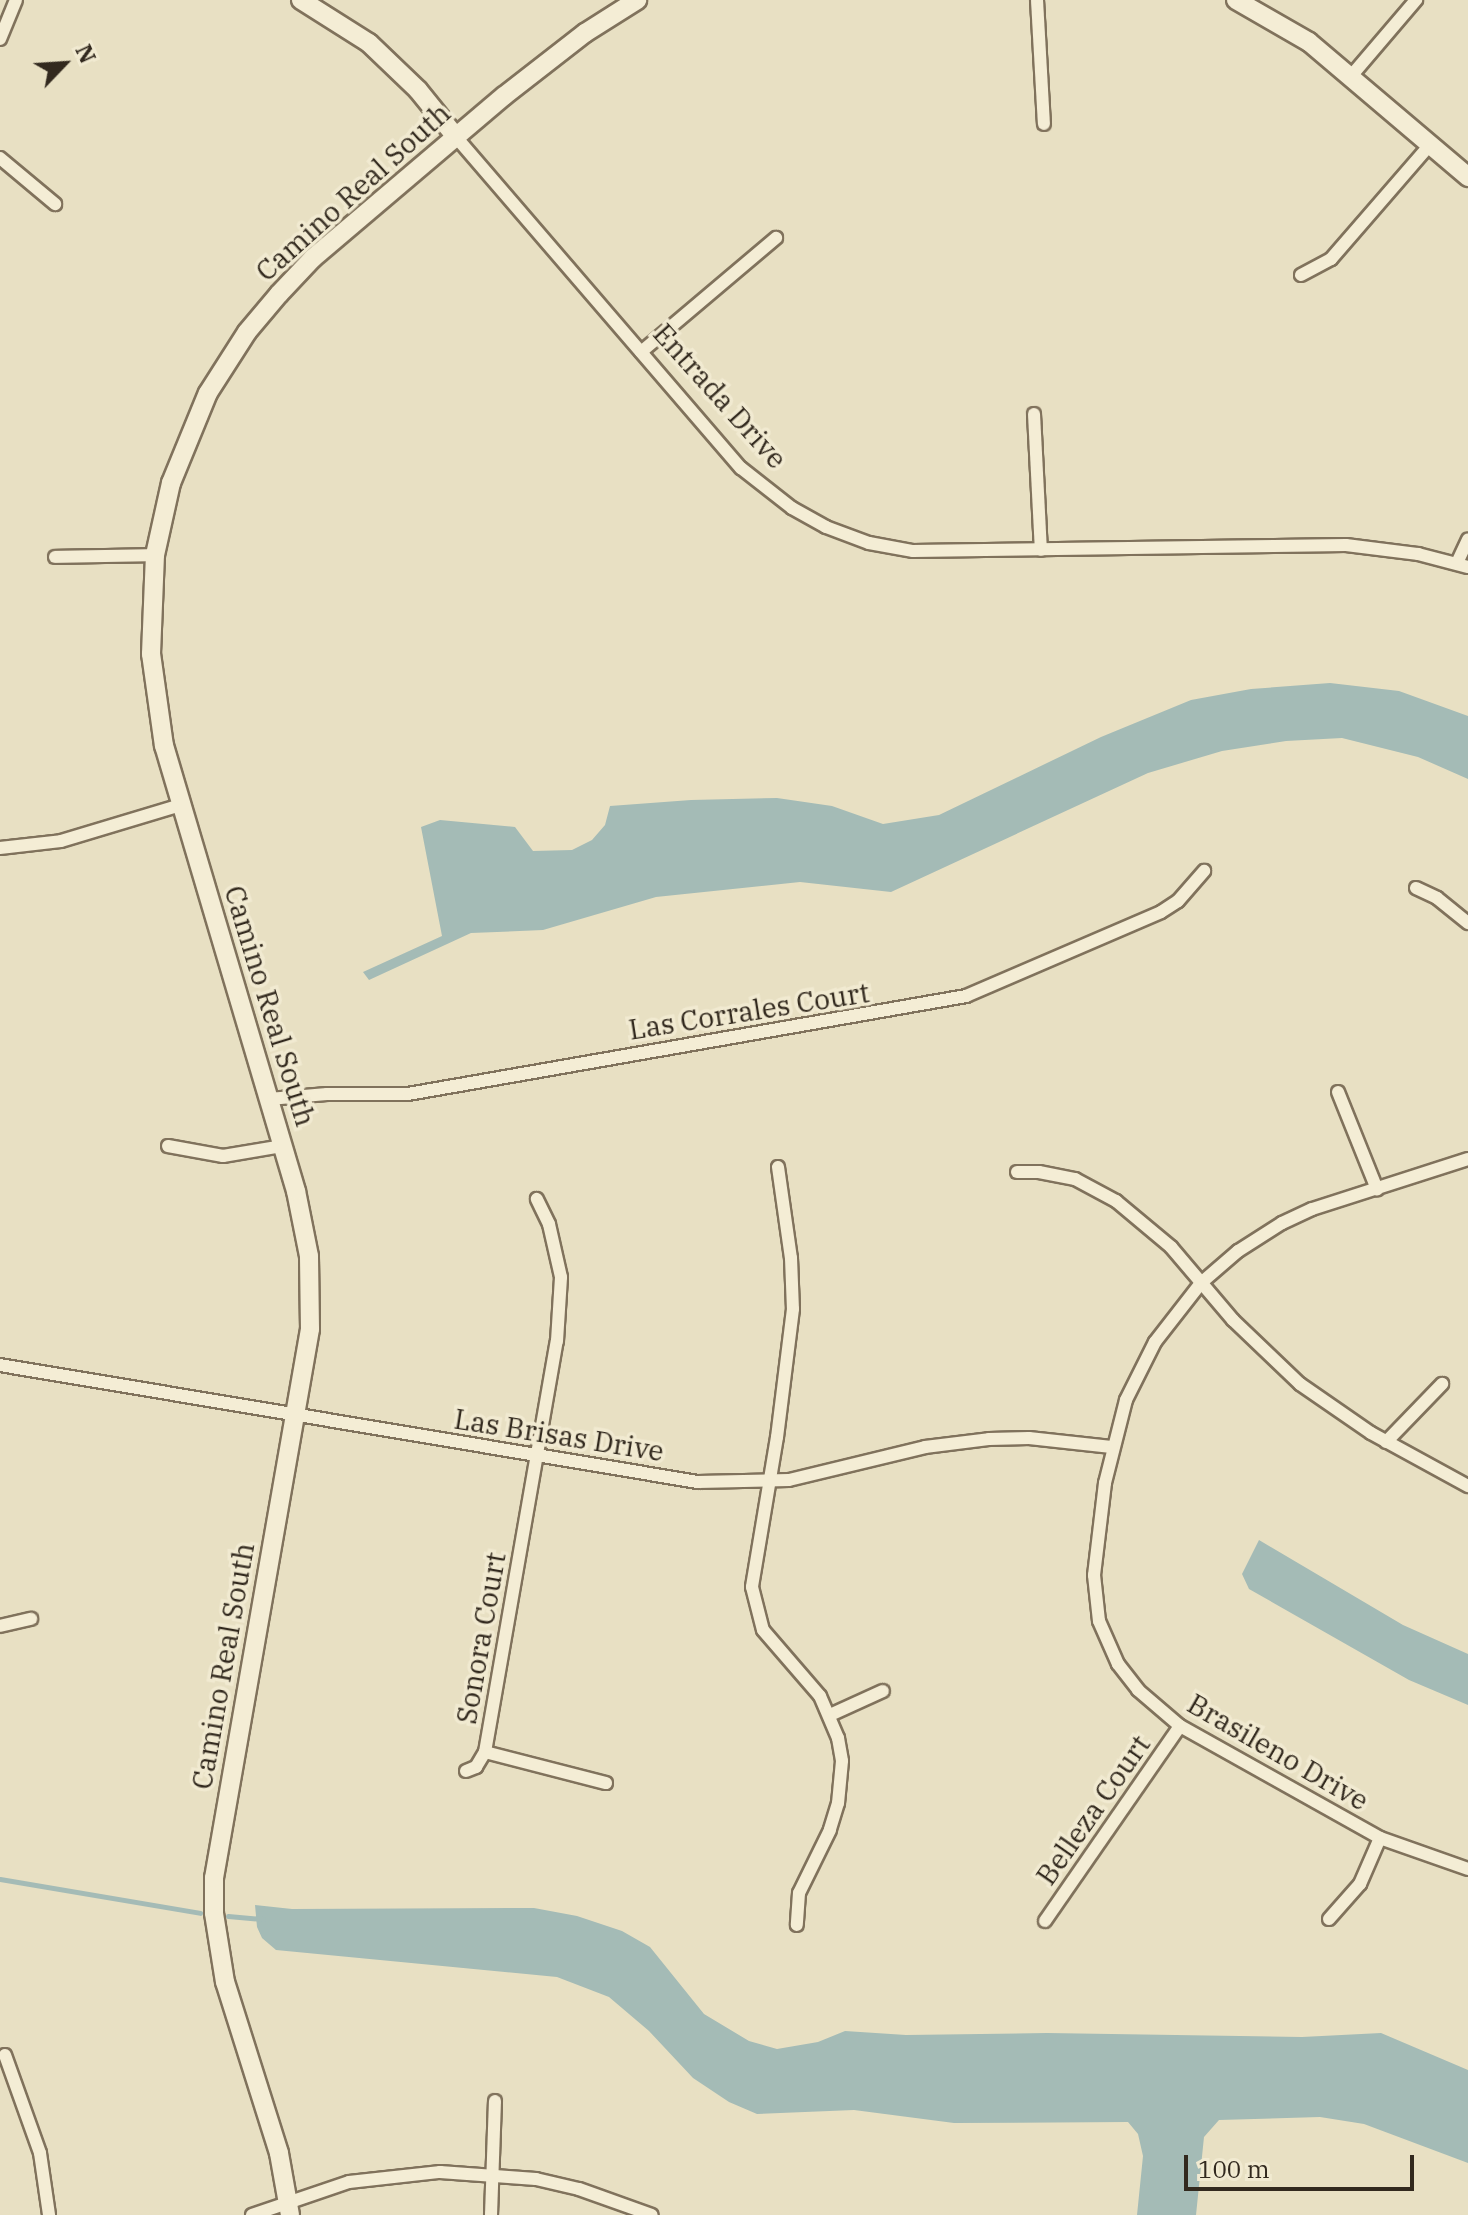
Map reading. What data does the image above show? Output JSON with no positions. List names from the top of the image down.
{
  "streets": {
    "street": [
      "Camino Real South",
      "Entrada Drive",
      "Las Corrales Court",
      "Las Brisas Drive",
      "Sonora Court",
      "Brasileno Drive",
      "Belleza Court"
    ]
  },
  "crossings": [
    ["Camino Real South", "Entrada Drive"],
    ["Camino Real South", "Las Corrales Court"],
    ["Camino Real South", "Las Brisas Drive"],
    ["Las Brisas Drive", "Sonora Court"],
    ["Las Brisas Drive", "Brasileno Drive"],
    ["Brasileno Drive", "Belleza Court"]
  ],
  "scale_bar": "100 m",
  "north": "top right"
}
